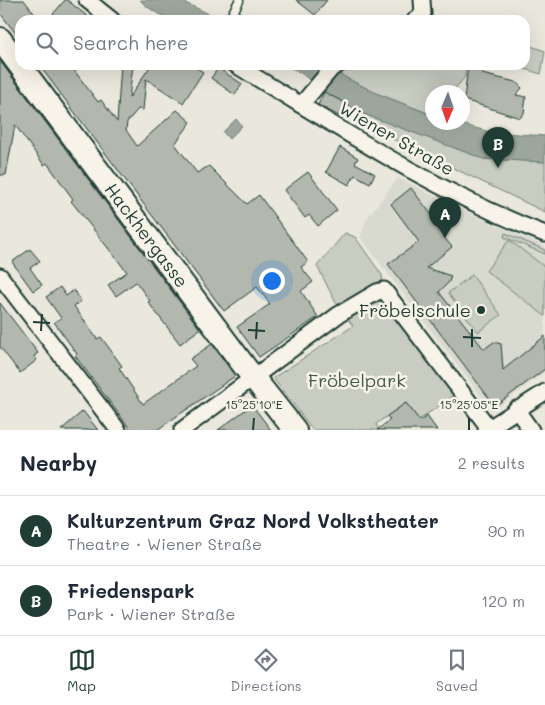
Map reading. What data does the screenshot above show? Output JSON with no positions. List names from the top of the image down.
{
  "streets": {
    "main road": ["Hackhergasse"],
    "street": ["Wiener Straße"]
  },
  "parks": ["Fröbelpark"],
  "places": ["Fröbelschule"],
  "north": "bottom",
  "page": {
    "search": "Search here",
    "pins": ["B", "A"],
    "heading": ["Nearby", "2 results"],
    "list": [
      {
        "mark": "A",
        "name": "Kulturzentrum Graz Nord Volkstheater",
        "note": "Theatre · Wiener Straße",
        "value": "90 m"
      },
      {
        "mark": "B",
        "name": "Friedenspark",
        "note": "Park · Wiener Straße",
        "value": "120 m"
      }
    ],
    "nav": ["Map", "Directions", "Saved"]
  },
  "coordinates": ["15°25'10\"E", "15°25'05\"E"]
}
